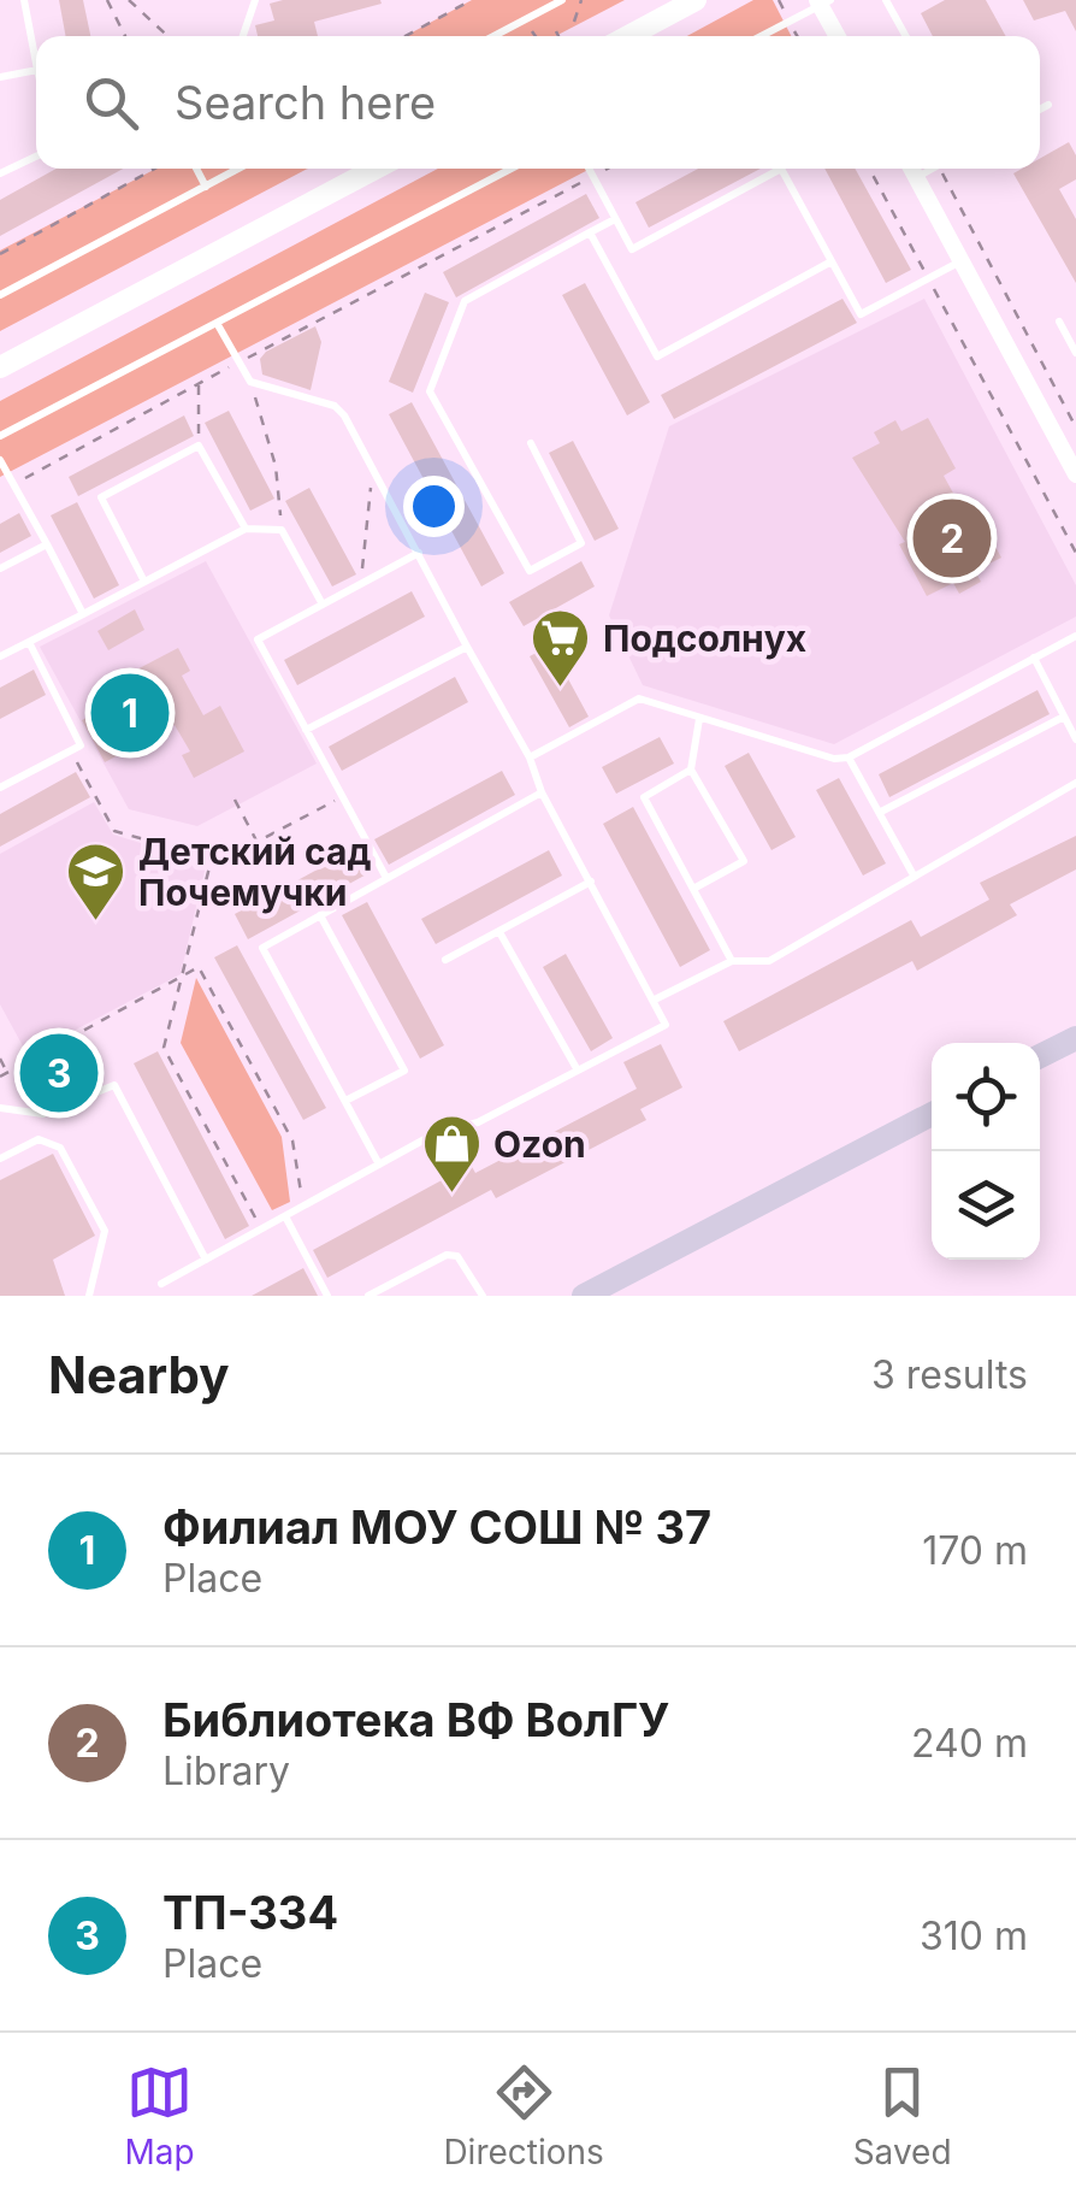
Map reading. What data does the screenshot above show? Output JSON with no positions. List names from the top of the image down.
{
  "places": {
    "supermarket": ["Подсолнух"],
    "school or university": ["Детский сад Почемучки"],
    "shop": ["Ozon"]
  },
  "page": {
    "search": "Search here",
    "pins": ["2", "1", "3"],
    "heading": ["Nearby", "3 results"],
    "list": [
      {
        "mark": "1",
        "name": "Филиал МОУ СОШ № 37",
        "note": "Place",
        "value": "170 m"
      },
      {
        "mark": "2",
        "name": "Библиотека ВФ ВолГУ",
        "note": "Library",
        "value": "240 m"
      },
      {
        "mark": "3",
        "name": "ТП-334",
        "note": "Place",
        "value": "310 m"
      }
    ],
    "nav": ["Map", "Directions", "Saved"]
  }
}
